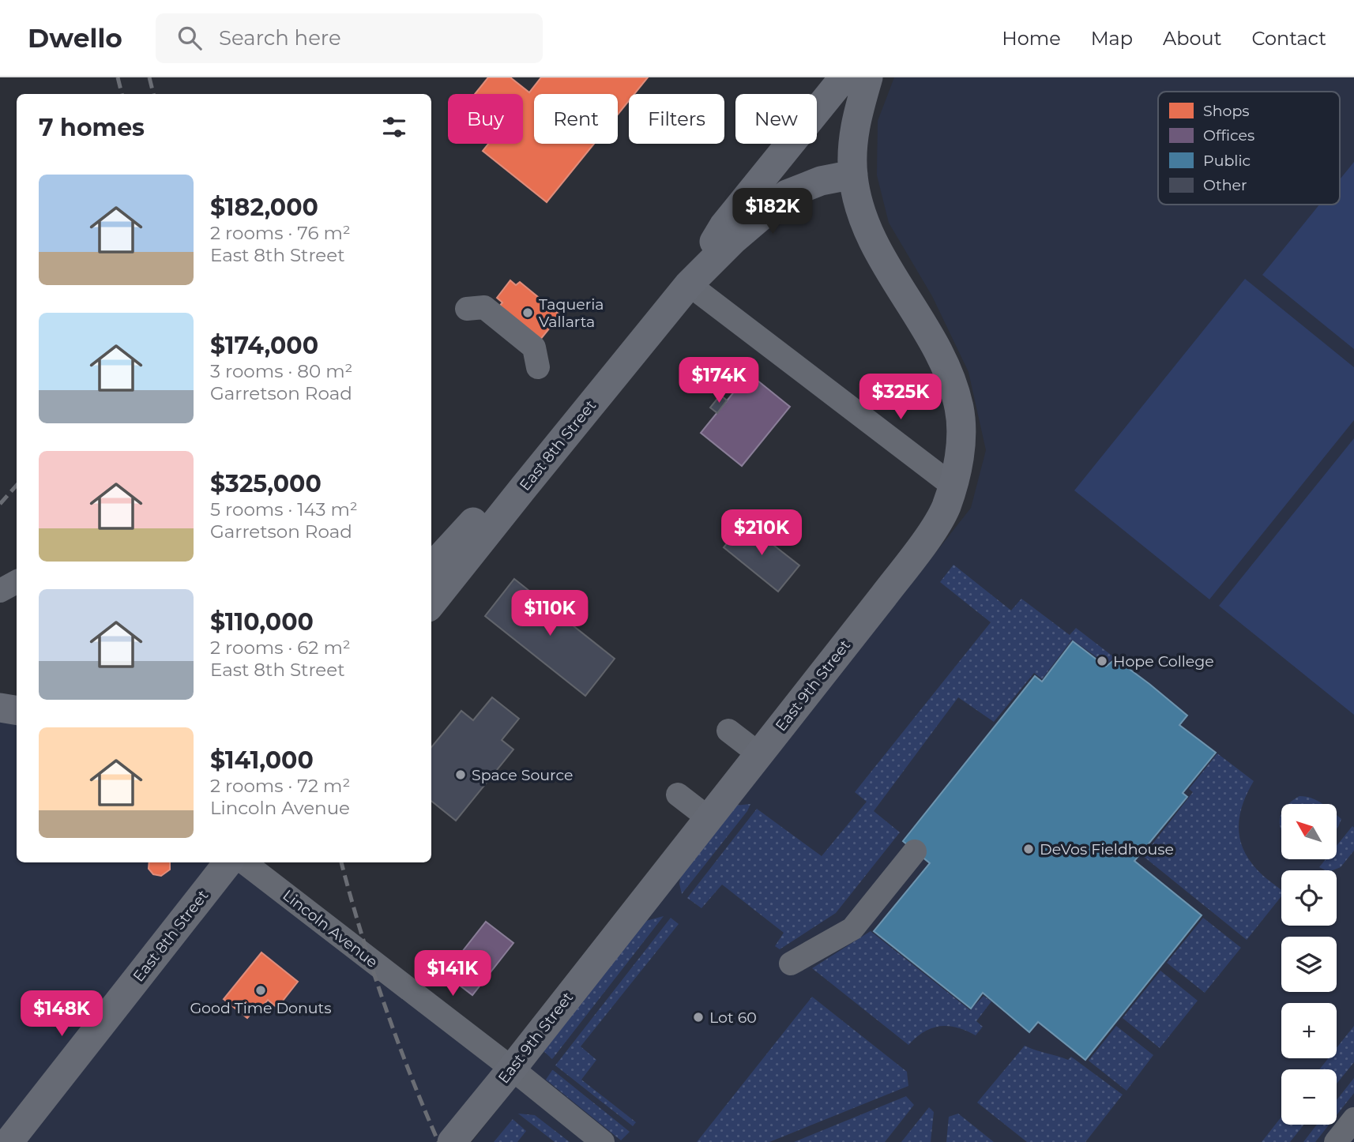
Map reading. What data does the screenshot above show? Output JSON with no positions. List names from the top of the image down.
{
  "streets": {
    "main road": ["East 8th Street", "East 9th Street"],
    "street": ["Lincoln Avenue"]
  },
  "crossings": [
    ["East 8th Street", "East 9th Street"],
    ["East 9th Street", "Lincoln Avenue"]
  ],
  "places": [
    "Taqueria Vallarta",
    "Hope College",
    "Space Source",
    "DeVos Fieldhouse",
    "Good Time Donuts",
    "Lot 60"
  ],
  "legend": [
    "Shops",
    "Offices",
    "Public",
    "Other"
  ],
  "north": "top left",
  "page": {
    "header": "Dwello",
    "search": "Search here",
    "nav": [
      "Home",
      "Map",
      "About",
      "Contact"
    ],
    "chip": [
      "Buy",
      "Rent",
      "Filters",
      "New"
    ],
    "heading": "7 homes",
    "list": [
      {
        "name": "$182,000",
        "note": "2 rooms · 76 m² · East 8th Street"
      },
      {
        "name": "$174,000",
        "note": "3 rooms · 80 m² · Garretson Road"
      },
      {
        "name": "$325,000",
        "note": "5 rooms · 143 m² · Garretson Road"
      },
      {
        "name": "$110,000",
        "note": "2 rooms · 62 m² · East 8th Street"
      },
      {
        "name": "$141,000",
        "note": "2 rooms · 72 m² · Lincoln Avenue"
      }
    ],
    "price": [
      "$182K",
      "$174K",
      "$325K",
      "$210K",
      "$110K",
      "$141K",
      "$148K"
    ],
    "map_buttons": ["+", "−"]
  }
}
